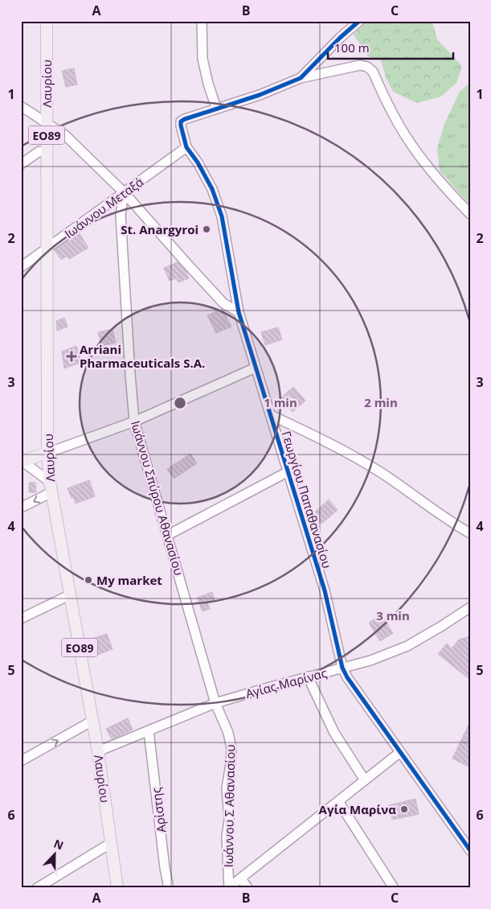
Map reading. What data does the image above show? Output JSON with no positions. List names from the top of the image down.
{
  "streets": {
    "main road": ["Λαυρίου", "ΕΟ89"],
    "street": [
      "Ιωάννου Μεταξά",
      "Ιωάννου Σπύρου Αθανασίου",
      "Γεωργίου Παπαθανασίου",
      "Αγίας Μαρίνας",
      "Ιωάννου Σ Αθανασίου",
      "Αρίστης"
    ]
  },
  "crossings": [
    ["Λαυρίου", "Ιωάννου Μεταξά"],
    ["Λαυρίου", "Αγίας Μαρίνας"],
    ["Ιωάννου Μεταξά", "Ιωάννου Σπύρου Αθανασίου"],
    ["Ιωάννου Μεταξά", "Γεωργίου Παπαθανασίου"],
    ["Ιωάννου Σπύρου Αθανασίου", "Αγίας Μαρίνας"],
    ["Ιωάννου Σπύρου Αθανασίου", "Ιωάννου Σ Αθανασίου"],
    ["Γεωργίου Παπαθανασίου", "Αγίας Μαρίνας"],
    ["Αγίας Μαρίνας", "Ιωάννου Σ Αθανασίου"],
    ["Αγίας Μαρίνας", "Αρίστης"]
  ],
  "places": {
    "other": ["St. Anargyroi", "My market", "Αγία Μαρίνα"],
    "health": ["Arriani Pharmaceuticals S.A."]
  },
  "scale_bar": "100 m",
  "north": "top",
  "grid": {
    "columns": ["A", "B", "C"],
    "rows": [
      "1",
      "2",
      "3",
      "4",
      "5",
      "6"
    ]
  },
  "rings": ["1 min", "2 min", "3 min"]
}
